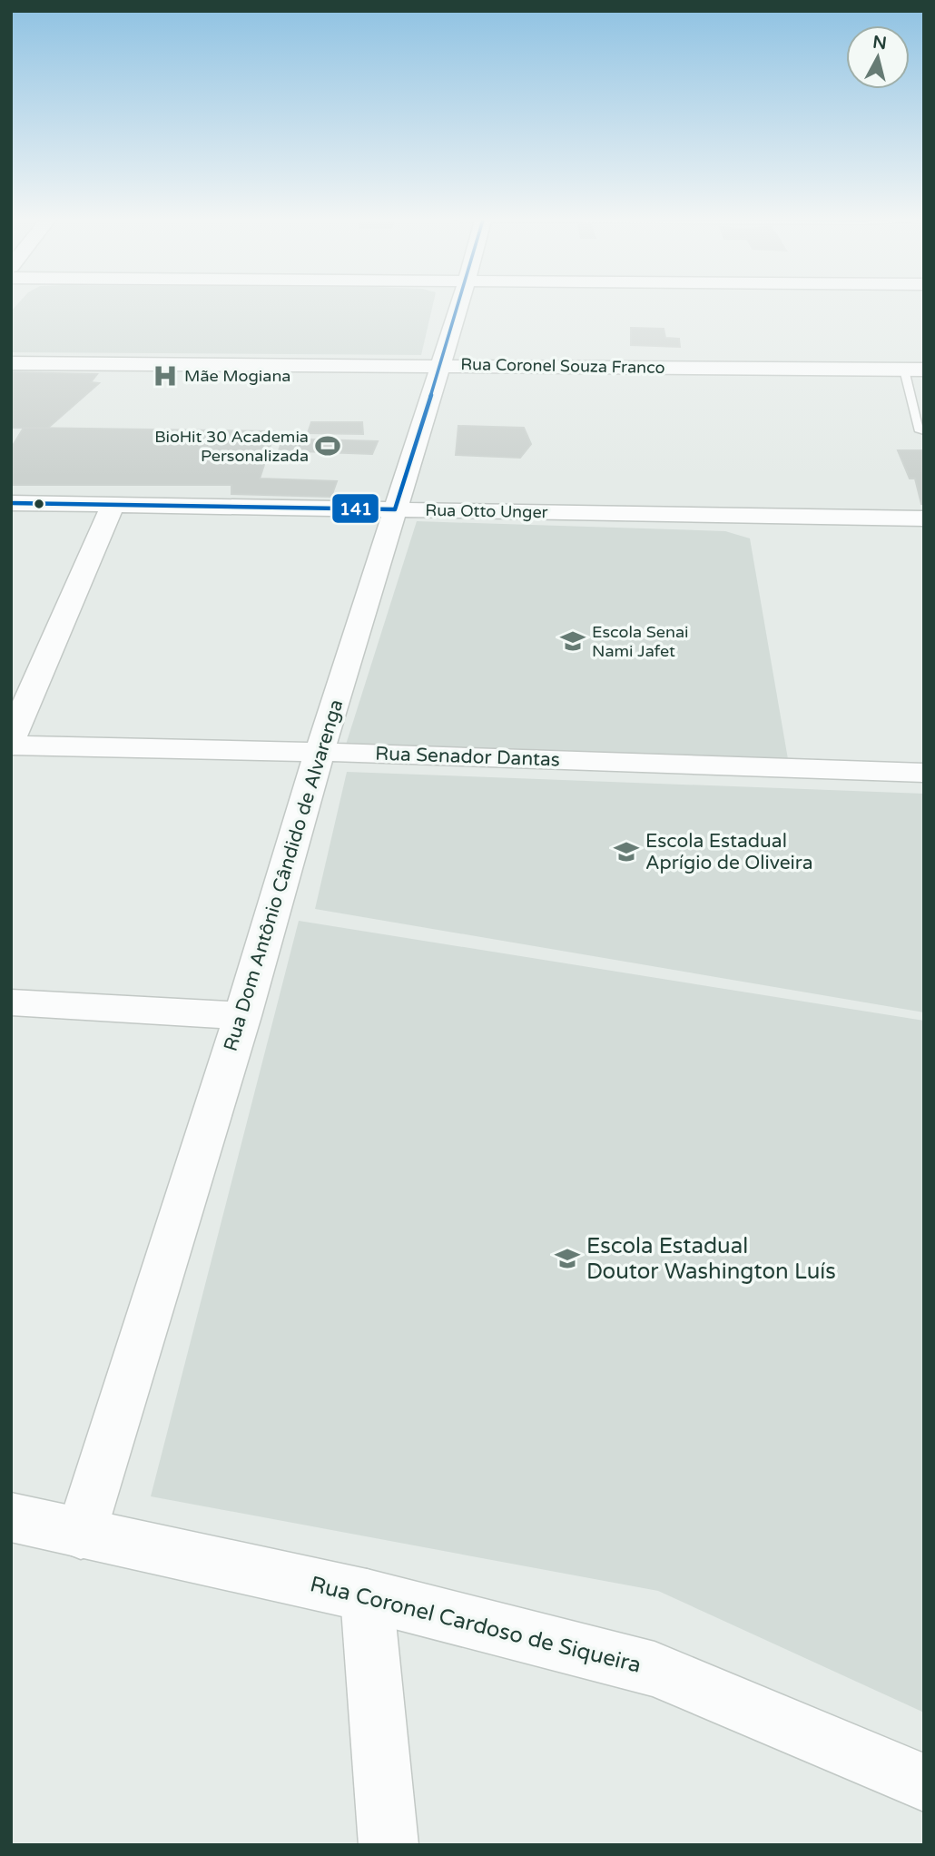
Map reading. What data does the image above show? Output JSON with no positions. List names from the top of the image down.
{
  "streets": {
    "street": [
      "Rua Coronel Souza Franco",
      "Rua Otto Unger",
      "Rua Senador Dantas",
      "Rua Dom Antônio Cândido de Alvarenga",
      "Rua Coronel Cardoso de Siqueira"
    ]
  },
  "crossings": [
    ["Rua Coronel Souza Franco", "Rua Dom Antônio Cândido de Alvarenga"],
    ["Rua Otto Unger", "Rua Dom Antônio Cândido de Alvarenga"],
    ["Rua Senador Dantas", "Rua Dom Antônio Cândido de Alvarenga"],
    ["Rua Dom Antônio Cândido de Alvarenga", "Rua Coronel Cardoso de Siqueira"]
  ],
  "places": {
    "hospital": ["Mãe Mogiana"],
    "sports": ["BioHit 30 Academia Personalizada"],
    "school or university": ["Escola Senai Nami Jafet", "Escola Estadual Aprígio de Oliveira", "Escola Estadual Doutor Washington Luís"]
  },
  "lines": ["transit line 141"],
  "north": "top"
}
